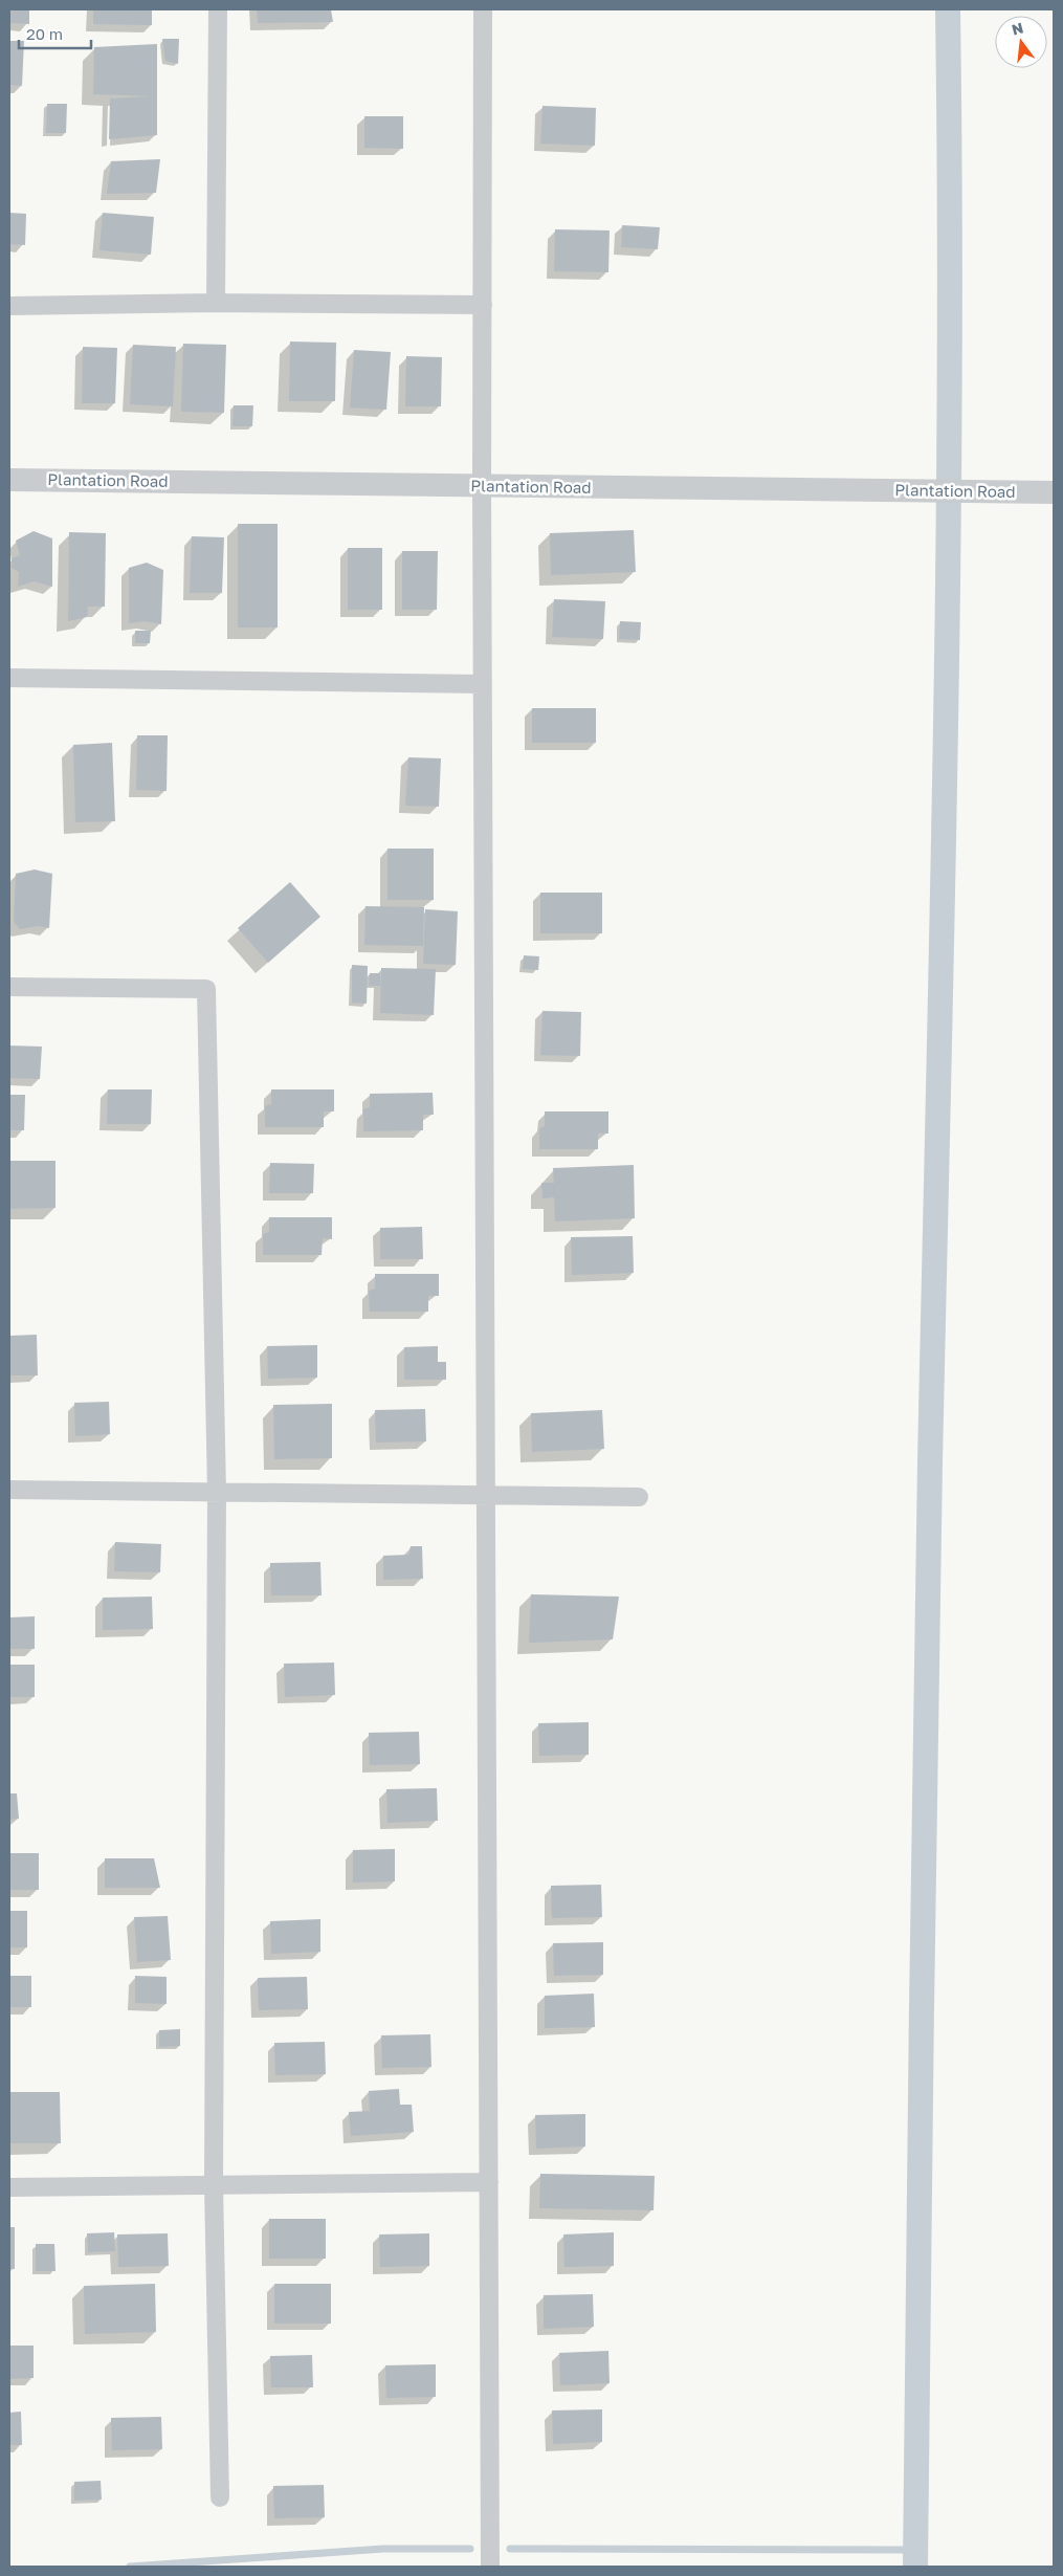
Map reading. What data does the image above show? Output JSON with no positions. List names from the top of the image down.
{
  "streets": {
    "street": ["Plantation Road"]
  },
  "scale_bar": "20 m",
  "north": "top"
}
